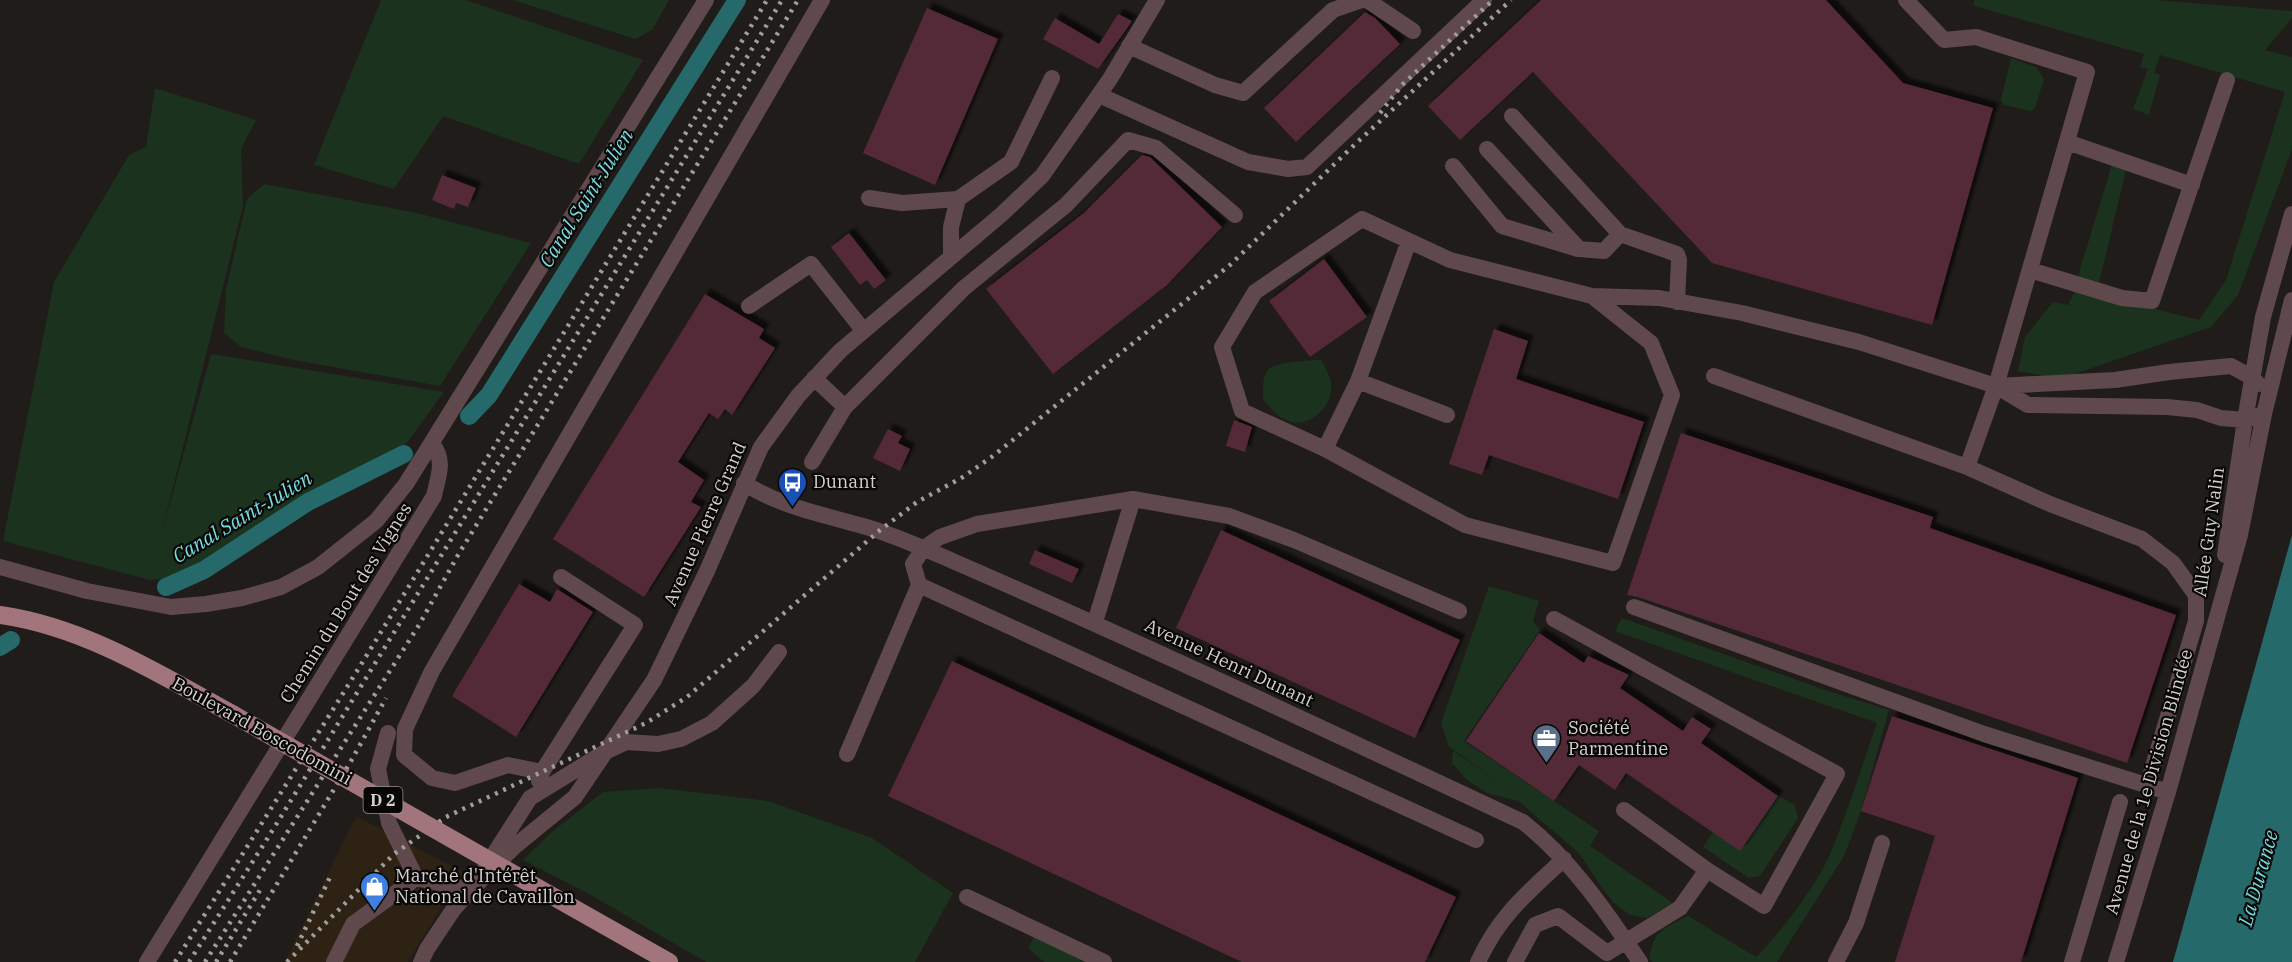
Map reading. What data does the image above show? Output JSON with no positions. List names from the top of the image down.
{
  "streets": {
    "main road": ["Boulevard Boscodomini", "D 2"],
    "street": [
      "Avenue Pierre Grand",
      "Allée Guy Nalin",
      "Chemin du Bout des Vignes",
      "Avenue Henri Dunant",
      "Avenue de la 1e Division Blindée"
    ]
  },
  "crossings": [
    ["Avenue Pierre Grand", "Avenue Henri Dunant"],
    ["Allée Guy Nalin", "Avenue de la 1e Division Blindée"]
  ],
  "water": ["Canal Saint-Julien", "La Durance"],
  "places": {
    "bus stop": ["Dunant"],
    "office": ["Société Parmentine"],
    "shop": ["Marché d'Intérêt National de Cavaillon"]
  }
}
